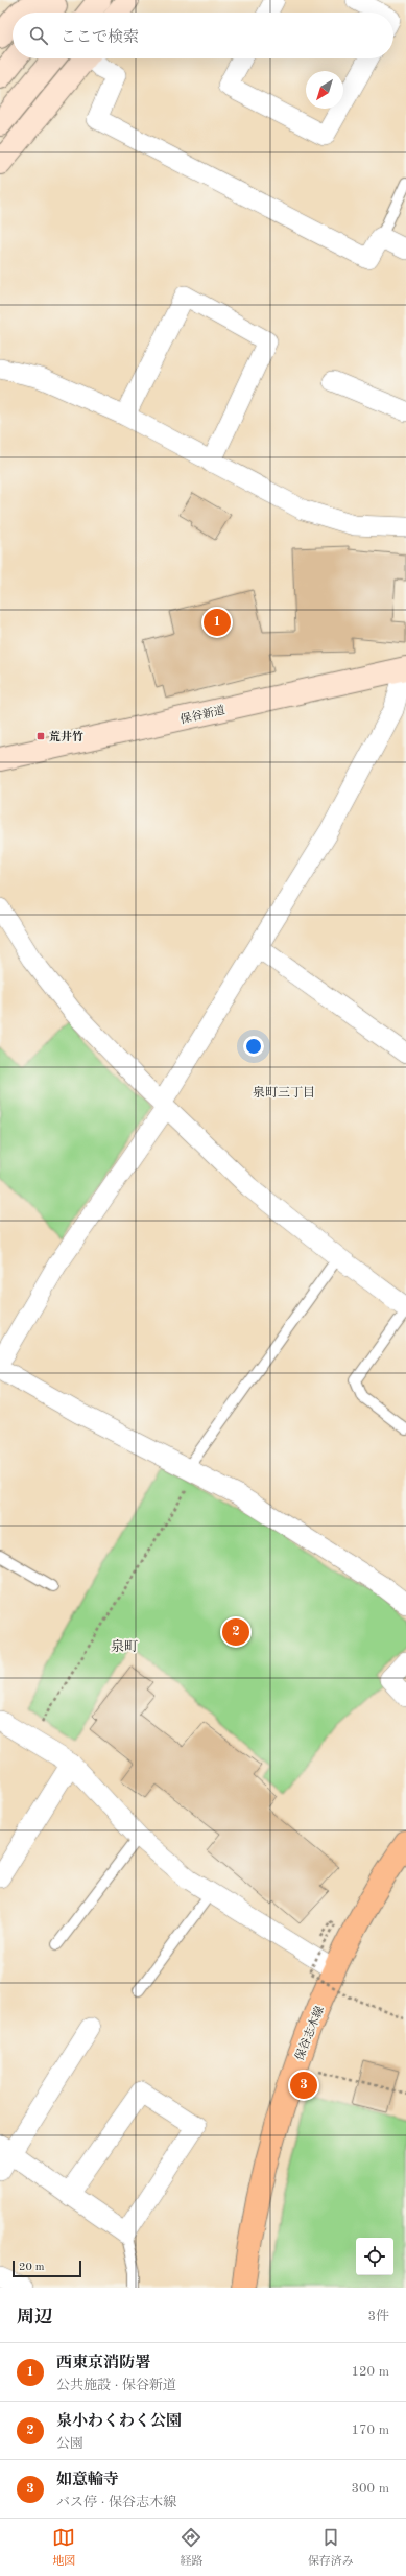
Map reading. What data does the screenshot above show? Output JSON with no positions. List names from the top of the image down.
{
  "streets": {
    "main road": ["保谷新道", "保谷志木線"]
  },
  "districts": ["泉町三丁目", "泉町"],
  "places": {
    "transit": ["荒井竹"]
  },
  "scale_bar": "20 m",
  "north": "bottom left",
  "page": {
    "search": "ここで検索",
    "pins": ["1", "2", "3"],
    "scale": "20 m",
    "heading": ["周辺", "3件"],
    "list": [
      {
        "mark": "1",
        "name": "西東京消防署",
        "note": "公共施設 · 保谷新道",
        "value": "120 m"
      },
      {
        "mark": "2",
        "name": "泉小わくわく公園",
        "note": "公園",
        "value": "170 m"
      },
      {
        "mark": "3",
        "name": "如意輪寺",
        "note": "バス停 · 保谷志木線",
        "value": "300 m"
      }
    ],
    "nav": ["地図", "経路", "保存済み"]
  }
}
